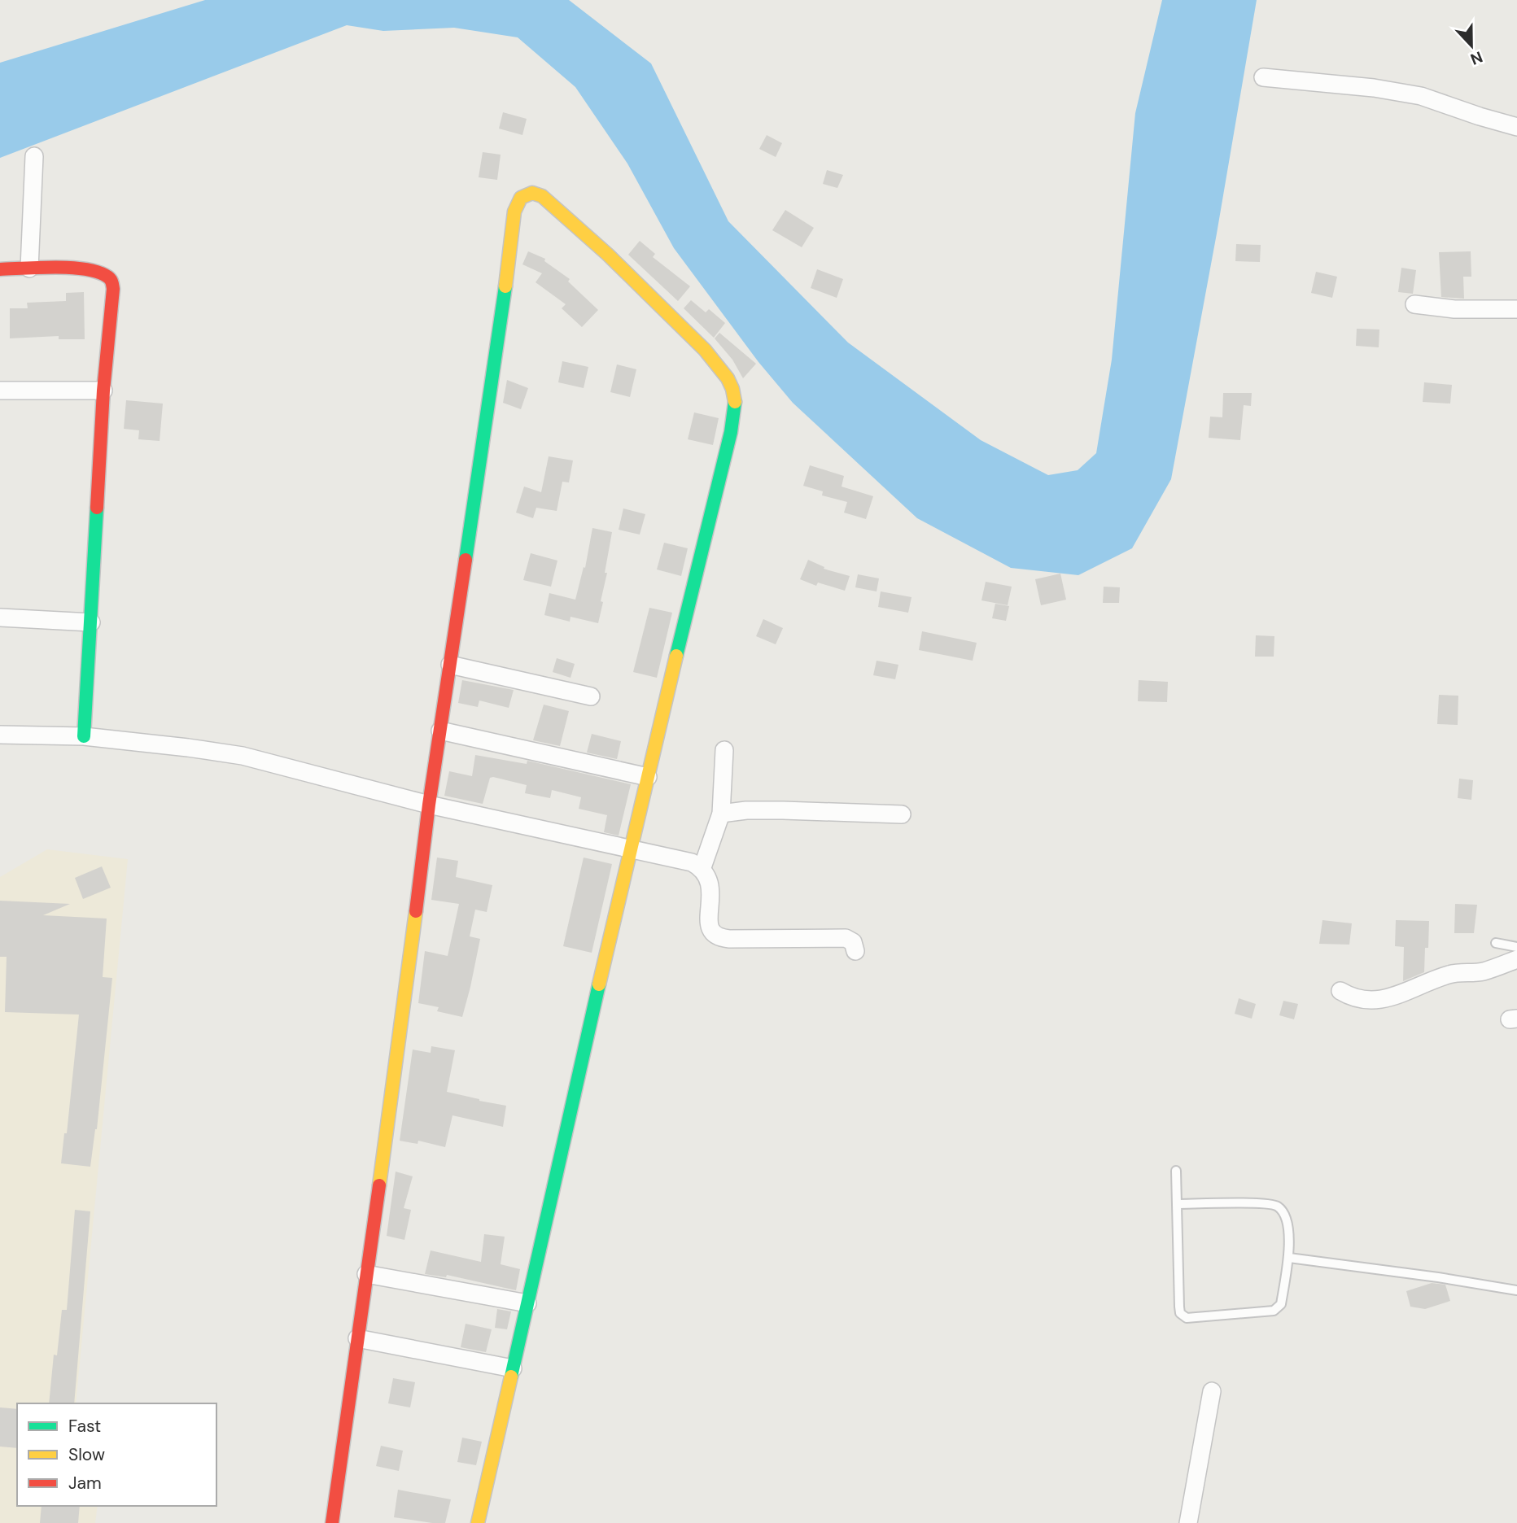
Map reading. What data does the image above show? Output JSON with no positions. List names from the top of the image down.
{
  "legend": ["Fast", "Slow", "Jam"],
  "north": "bottom"
}
